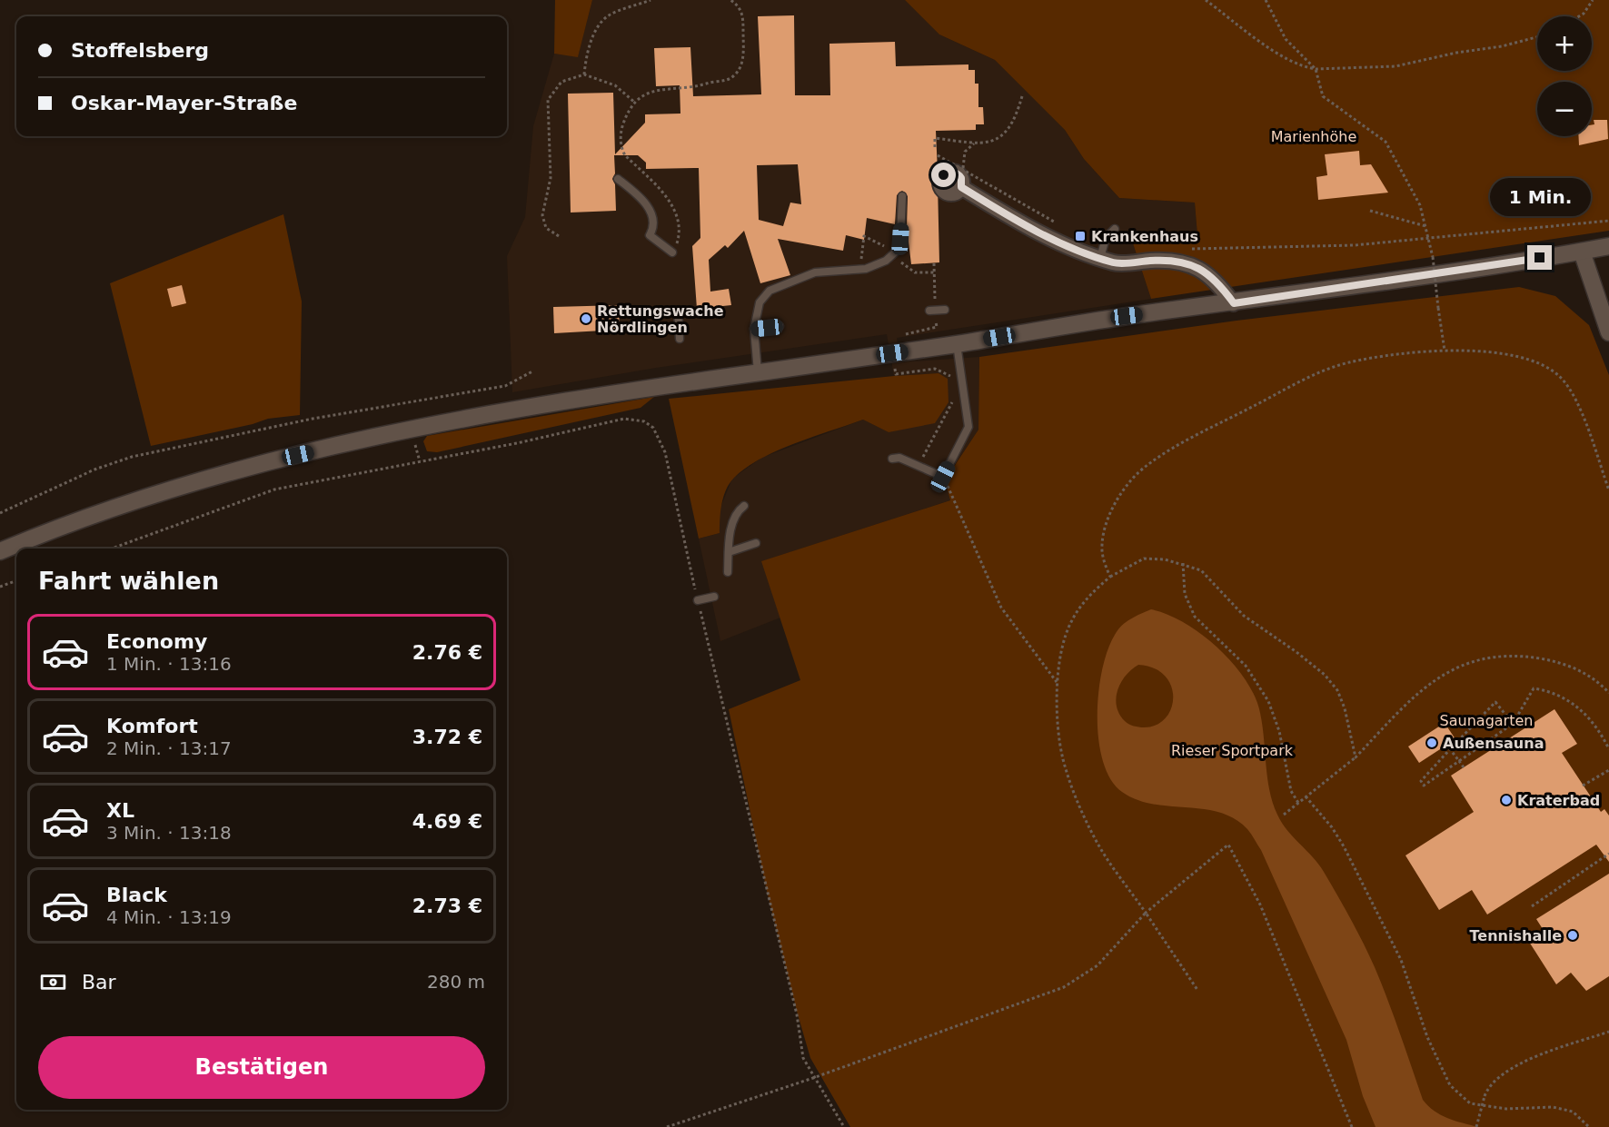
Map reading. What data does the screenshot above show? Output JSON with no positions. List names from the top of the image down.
{
  "parks": ["Marienhöhe", "Saunagarten", "Rieser Sportpark"],
  "places": {
    "transit": ["Krankenhaus"],
    "other": [
      "Rettungswache Nördlingen",
      "Außensauna",
      "Kraterbad",
      "Tennishalle"
    ]
  },
  "page": {
    "map_buttons": ["+", "−"],
    "banner": ["Stoffelsberg", "Oskar-Mayer-Straße"],
    "bubble": "1 Min.",
    "heading": "Fahrt wählen",
    "list": [
      {
        "name": "Economy",
        "note": "1 Min. · 13:16",
        "value": "2.76 €"
      },
      {
        "name": "Komfort",
        "note": "2 Min. · 13:17",
        "value": "3.72 €"
      },
      {
        "name": "XL",
        "note": "3 Min. · 13:18",
        "value": "4.69 €"
      },
      {
        "name": "Black",
        "note": "4 Min. · 13:19",
        "value": "2.73 €"
      }
    ],
    "pay": ["Bar", "280 m"],
    "buttons": "Bestätigen"
  }
}
